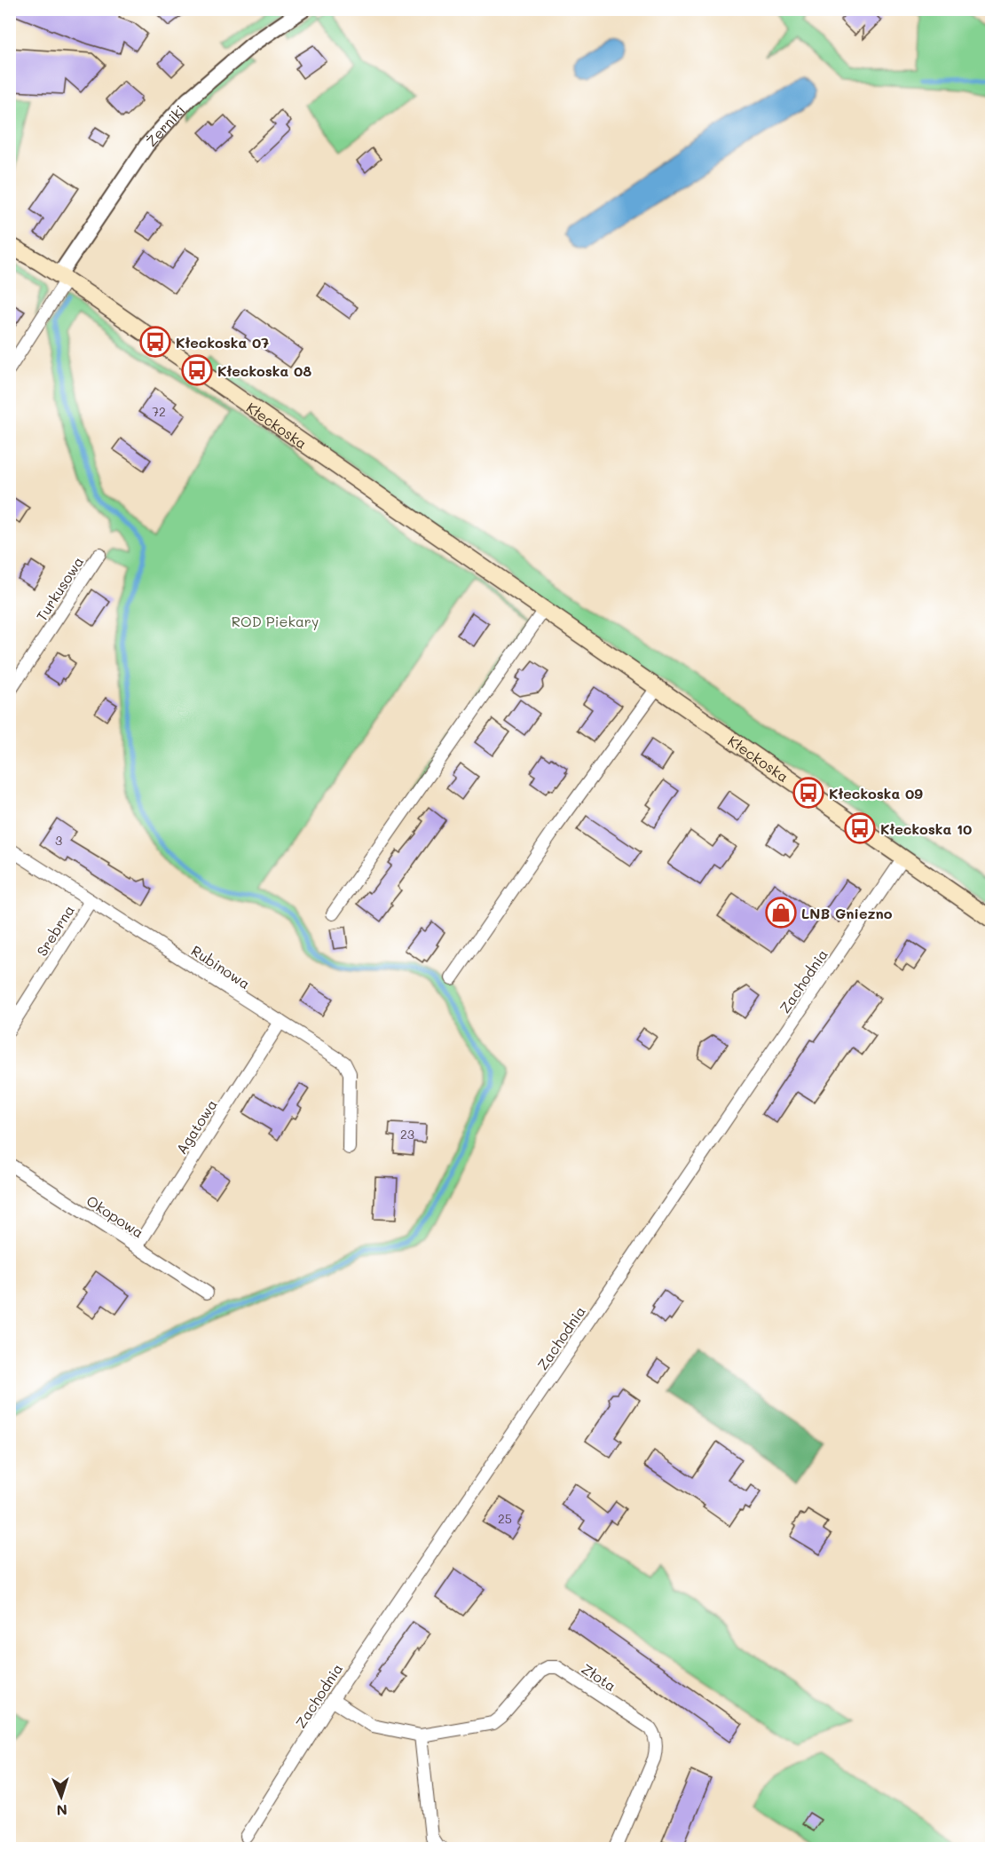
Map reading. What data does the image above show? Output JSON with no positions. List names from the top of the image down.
{
  "streets": {
    "main road": ["Kłeckoska"],
    "street": [
      "Żerniki",
      "Turkusowa",
      "Srebrna",
      "Rubinowa",
      "Zachodnia",
      "Agatowa",
      "Okopowa",
      "Złota"
    ]
  },
  "crossings": [
    ["Żerniki", "Kłeckoska"],
    ["Kłeckoska", "Zachodnia"],
    ["Srebrna", "Rubinowa"],
    ["Rubinowa", "Agatowa"],
    ["Zachodnia", "Złota"],
    ["Agatowa", "Okopowa"]
  ],
  "parks": ["ROD Piekary"],
  "places": {
    "bus stop": [
      "Kłeckoska 07",
      "Kłeckoska 08",
      "Kłeckoska 09",
      "Kłeckoska 10"
    ],
    "shop": ["LNB Gniezno"]
  },
  "house_numbers": [
    "72",
    "3",
    "23",
    "25"
  ],
  "north": "bottom"
}
